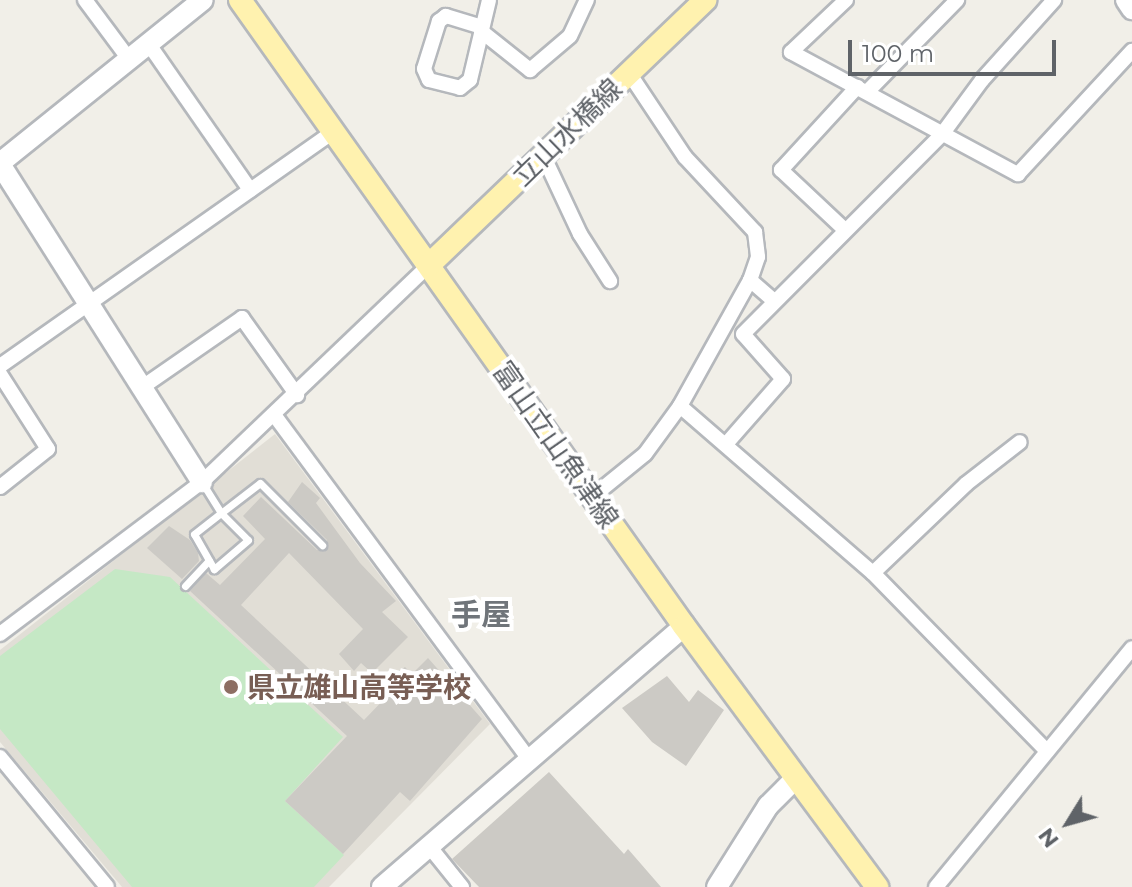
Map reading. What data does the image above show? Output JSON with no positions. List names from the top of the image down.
{
  "streets": {
    "main road": ["立山水橋線", "富山立山魚津線"]
  },
  "crossings": [
    ["立山水橋線", "富山立山魚津線"]
  ],
  "districts": ["手屋"],
  "places": ["県立雄山高等学校"],
  "scale_bar": "100 m",
  "north": "bottom left"
}
